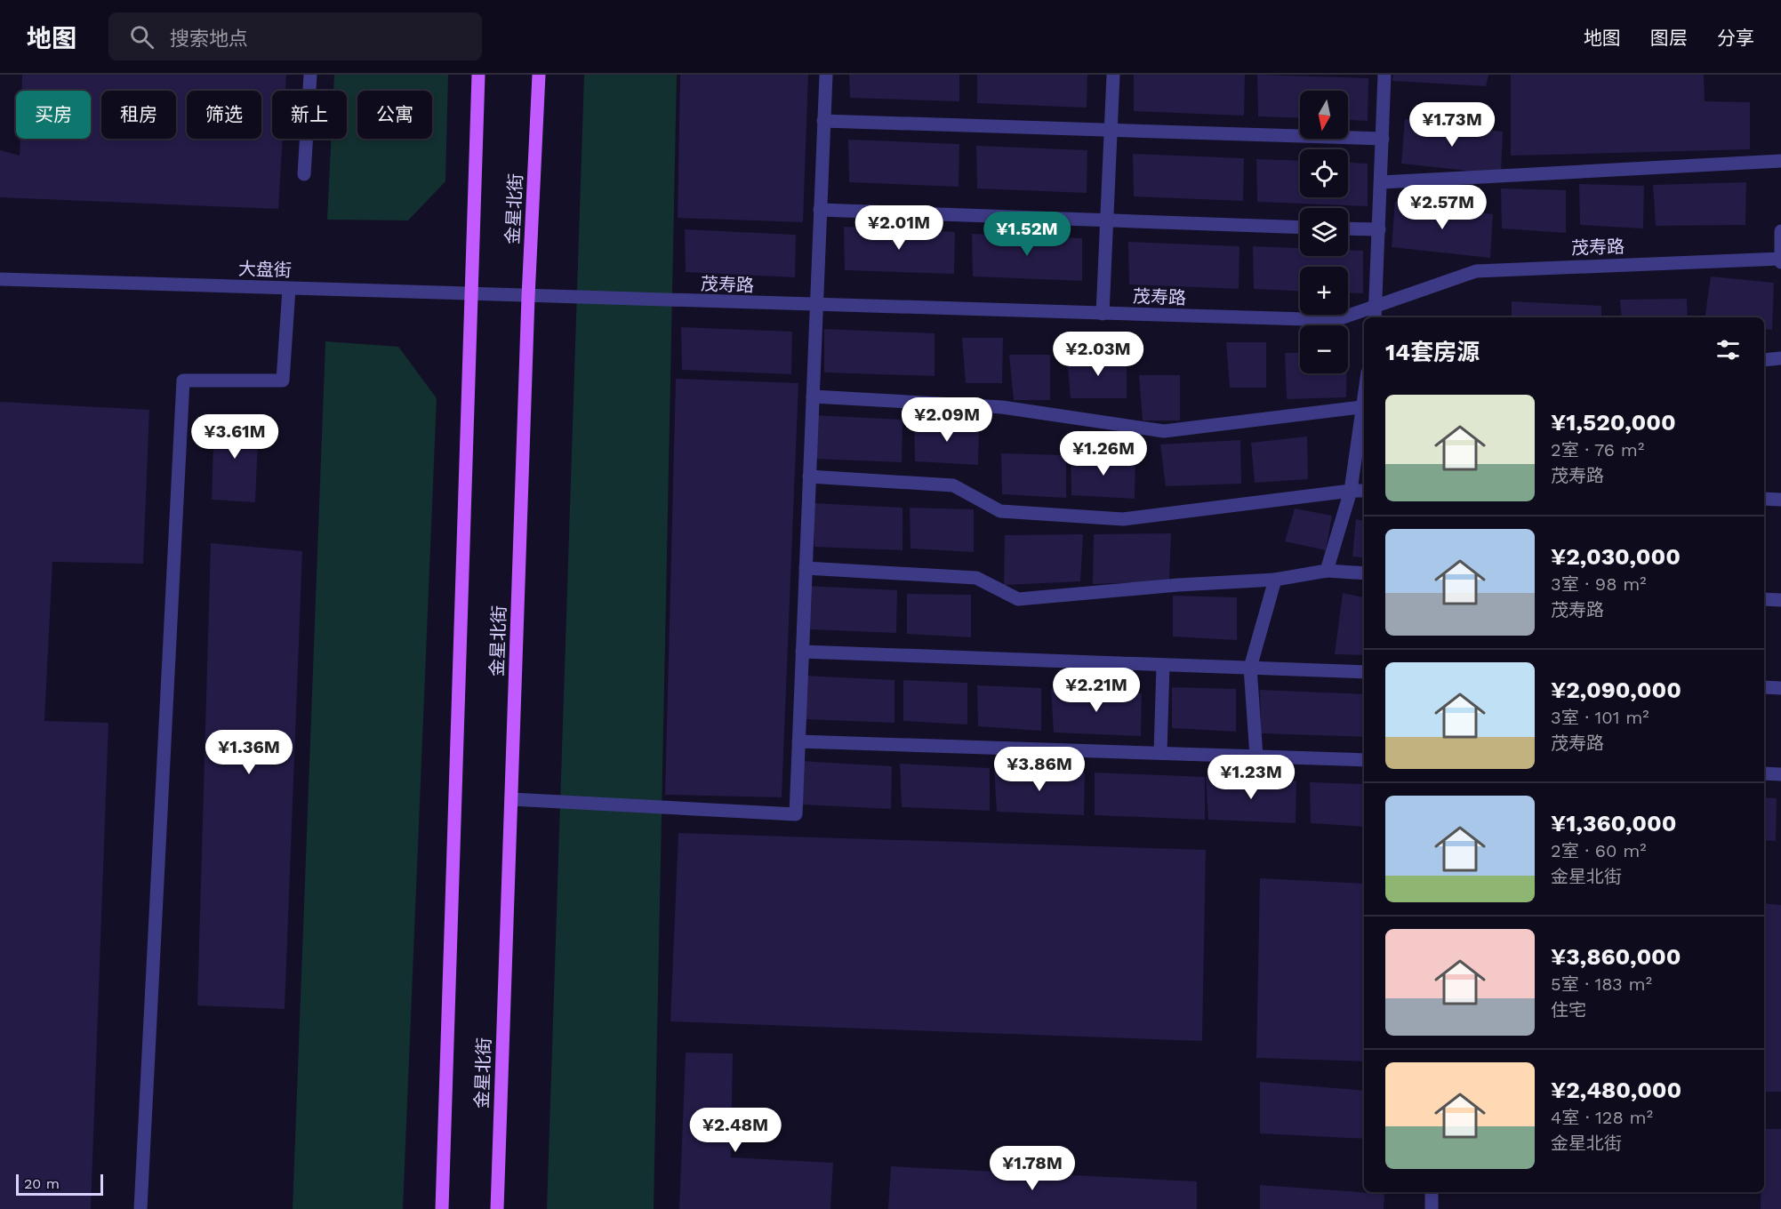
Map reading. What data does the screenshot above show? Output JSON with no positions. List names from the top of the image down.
{
  "streets": {
    "main road": ["金星北街"],
    "street": ["茂寿路", "大盘街"]
  },
  "crossings": [
    ["金星北街", "茂寿路"],
    ["金星北街", "大盘街"],
    ["茂寿路", "大盘街"]
  ],
  "scale_bar": "20 m",
  "north": "bottom",
  "page": {
    "header": "地图",
    "search": "搜索地点",
    "nav": ["地图", "图层", "分享"],
    "map_buttons": ["+", "−"],
    "chip": [
      "买房",
      "租房",
      "筛选",
      "新上",
      "公寓"
    ],
    "price": [
      "¥1.73M",
      "¥2.57M",
      "¥2.01M",
      "¥1.52M",
      "¥2.03M",
      "¥2.09M",
      "¥3.61M",
      "¥1.26M",
      "¥2.21M",
      "¥1.36M",
      "¥3.86M",
      "¥1.23M",
      "¥2.48M",
      "¥1.78M"
    ],
    "heading": "14套房源",
    "list": [
      {
        "name": "¥1,520,000",
        "note": "2室 · 76 m² · 茂寿路"
      },
      {
        "name": "¥2,030,000",
        "note": "3室 · 98 m² · 茂寿路"
      },
      {
        "name": "¥2,090,000",
        "note": "3室 · 101 m² · 茂寿路"
      },
      {
        "name": "¥1,360,000",
        "note": "2室 · 60 m² · 金星北街"
      },
      {
        "name": "¥3,860,000",
        "note": "5室 · 183 m² · 住宅"
      },
      {
        "name": "¥2,480,000",
        "note": "4室 · 128 m² · 金星北街"
      }
    ],
    "scale": "20 m"
  }
}
